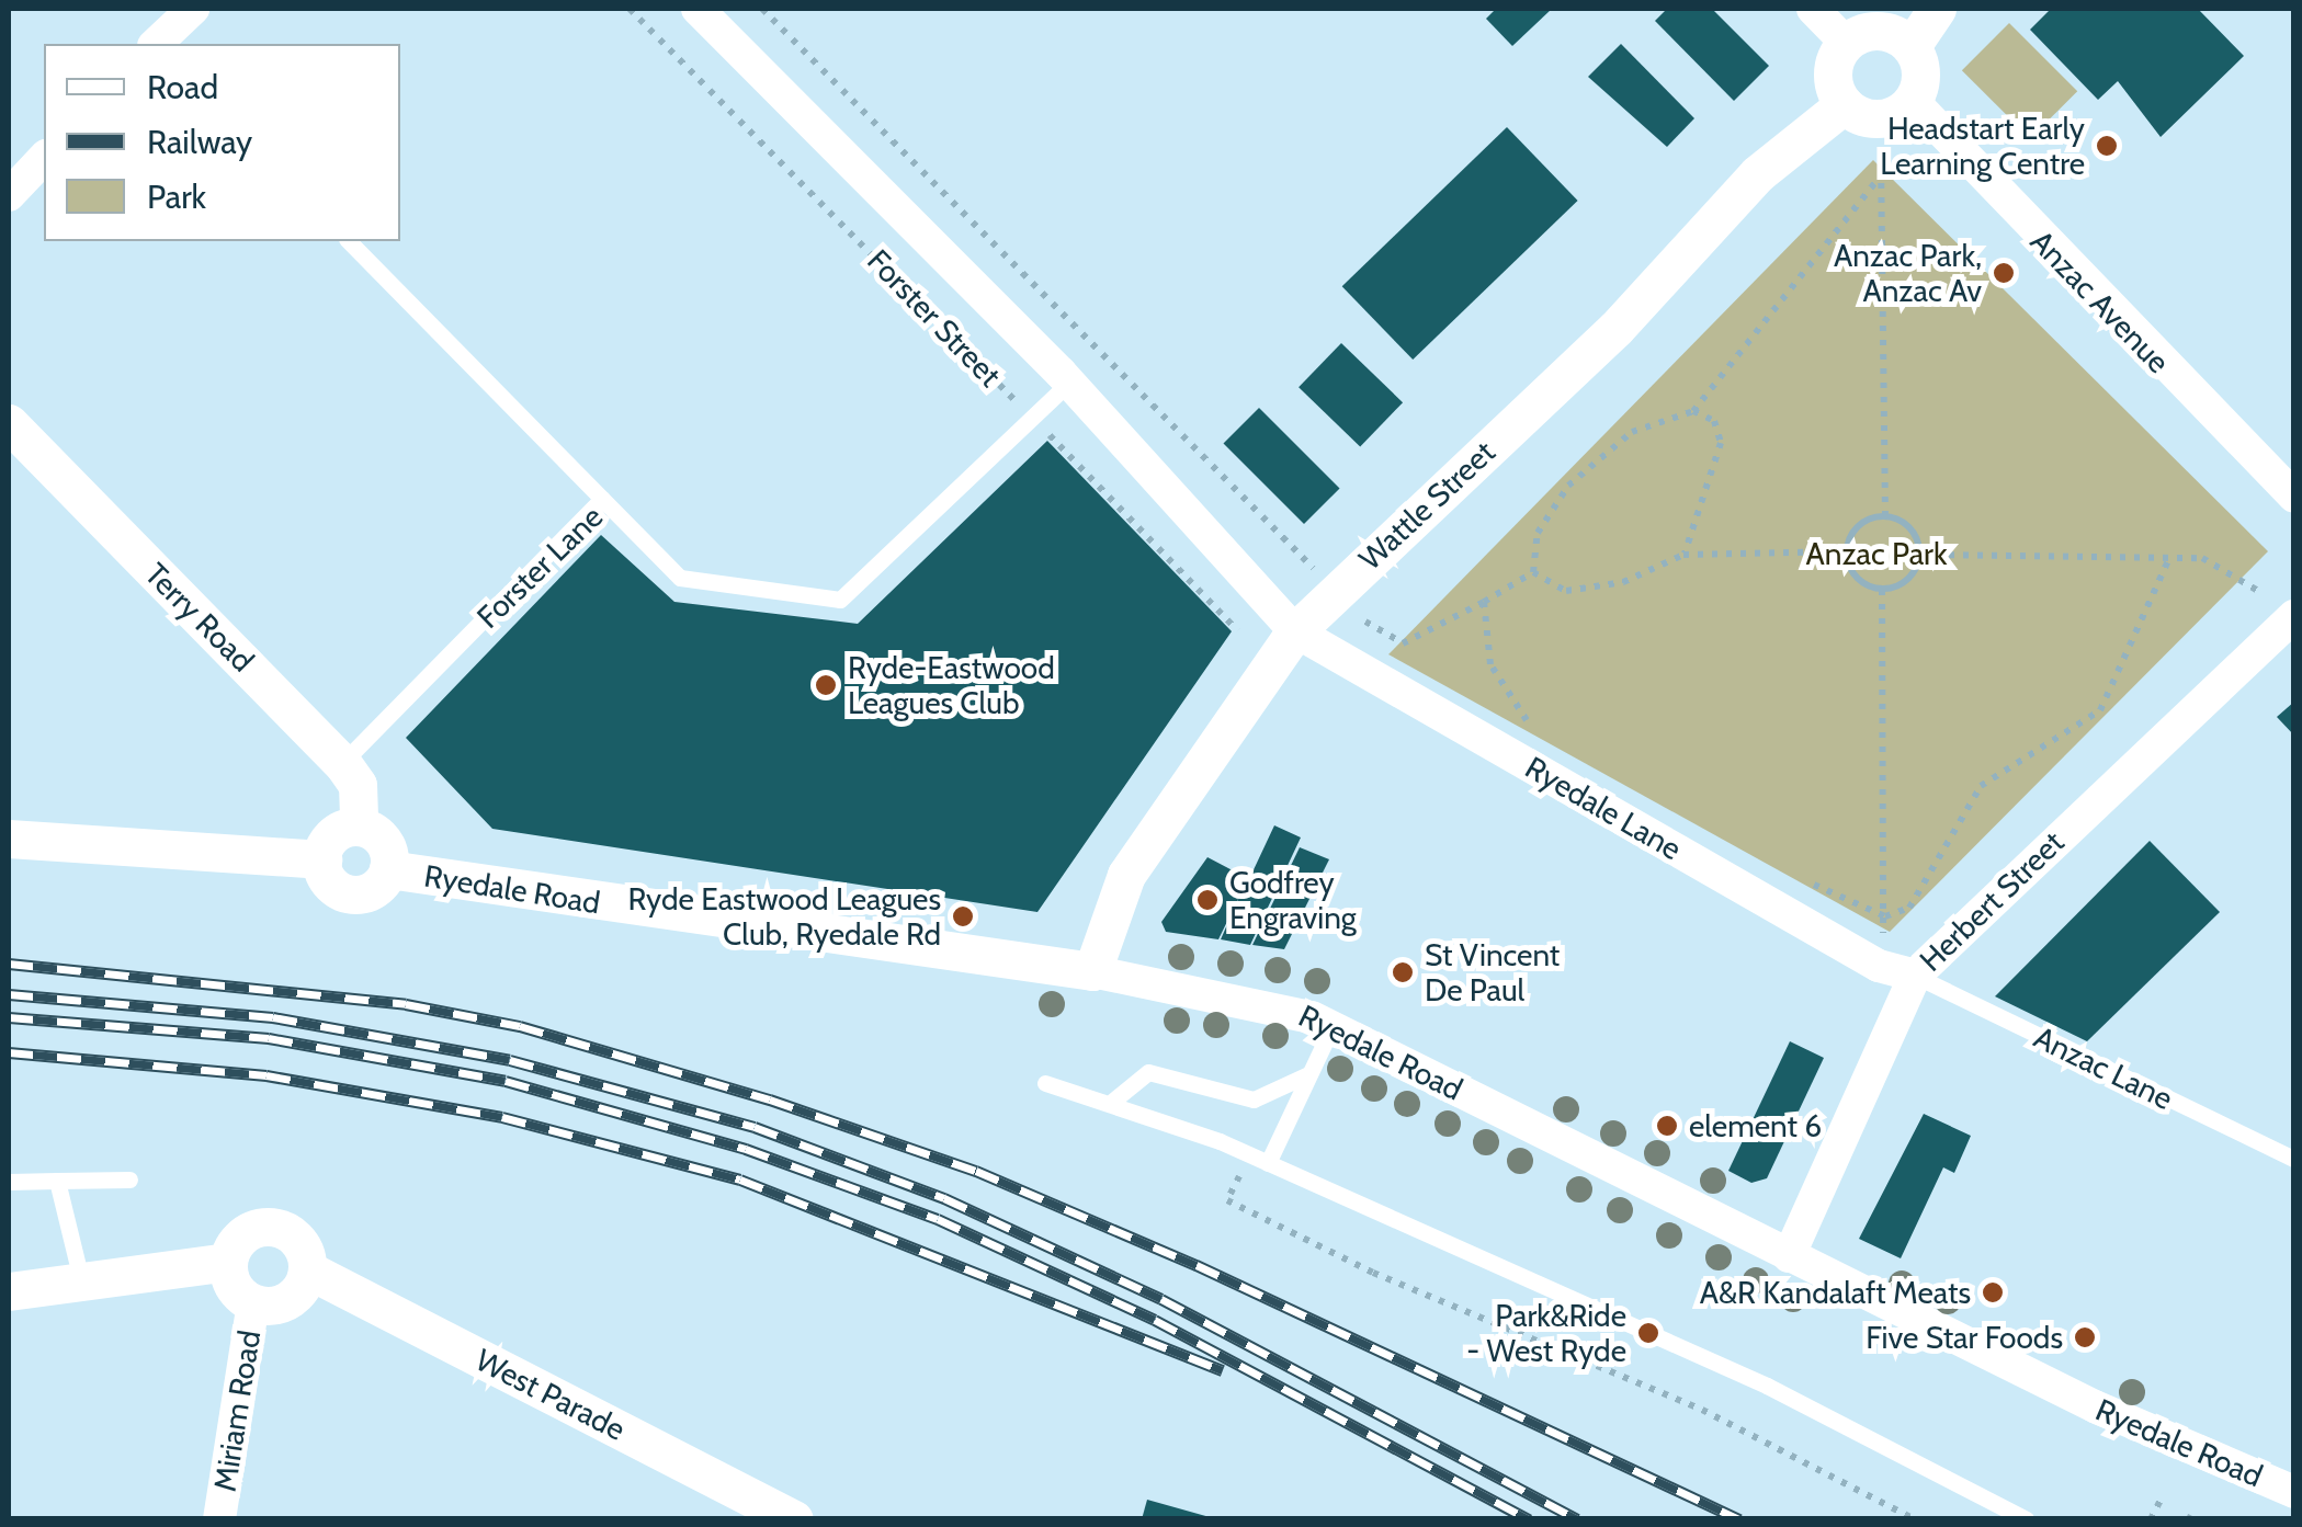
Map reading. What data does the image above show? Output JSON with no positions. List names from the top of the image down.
{
  "streets": {
    "street": [
      "Anzac Avenue",
      "Forster Street",
      "Wattle Street",
      "Terry Road",
      "Ryedale Lane",
      "Ryedale Road",
      "Herbert Street",
      "West Parade",
      "Miriam Road"
    ],
    "lane": ["Forster Lane", "Anzac Lane"]
  },
  "crossings": [
    ["Anzac Avenue", "Wattle Street"],
    ["Forster Street", "Wattle Street"],
    ["Forster Street", "Forster Lane"],
    ["Forster Street", "Ryedale Lane"],
    ["Wattle Street", "Ryedale Lane"],
    ["Wattle Street", "Ryedale Road"],
    ["Forster Lane", "Terry Road"],
    ["Terry Road", "Ryedale Road"],
    ["Ryedale Lane", "Herbert Street"],
    ["Ryedale Lane", "Anzac Lane"],
    ["Ryedale Road", "Herbert Street"],
    ["Herbert Street", "Anzac Lane"],
    ["West Parade", "Miriam Road"]
  ],
  "parks": ["Anzac Park"],
  "places": [
    "Headstart Early Learning Centre",
    "Anzac Park, Anzac Av",
    "Ryde-Eastwood Leagues Club",
    "Godfrey Engraving",
    "Ryde Eastwood Leagues Club, Ryedale Rd",
    "St Vincent De Paul",
    "element 6",
    "A&R Kandalaft Meats",
    "Park&Ride - West Ryde",
    "Five Star Foods"
  ],
  "legend": ["Road", "Railway", "Park"]
}
